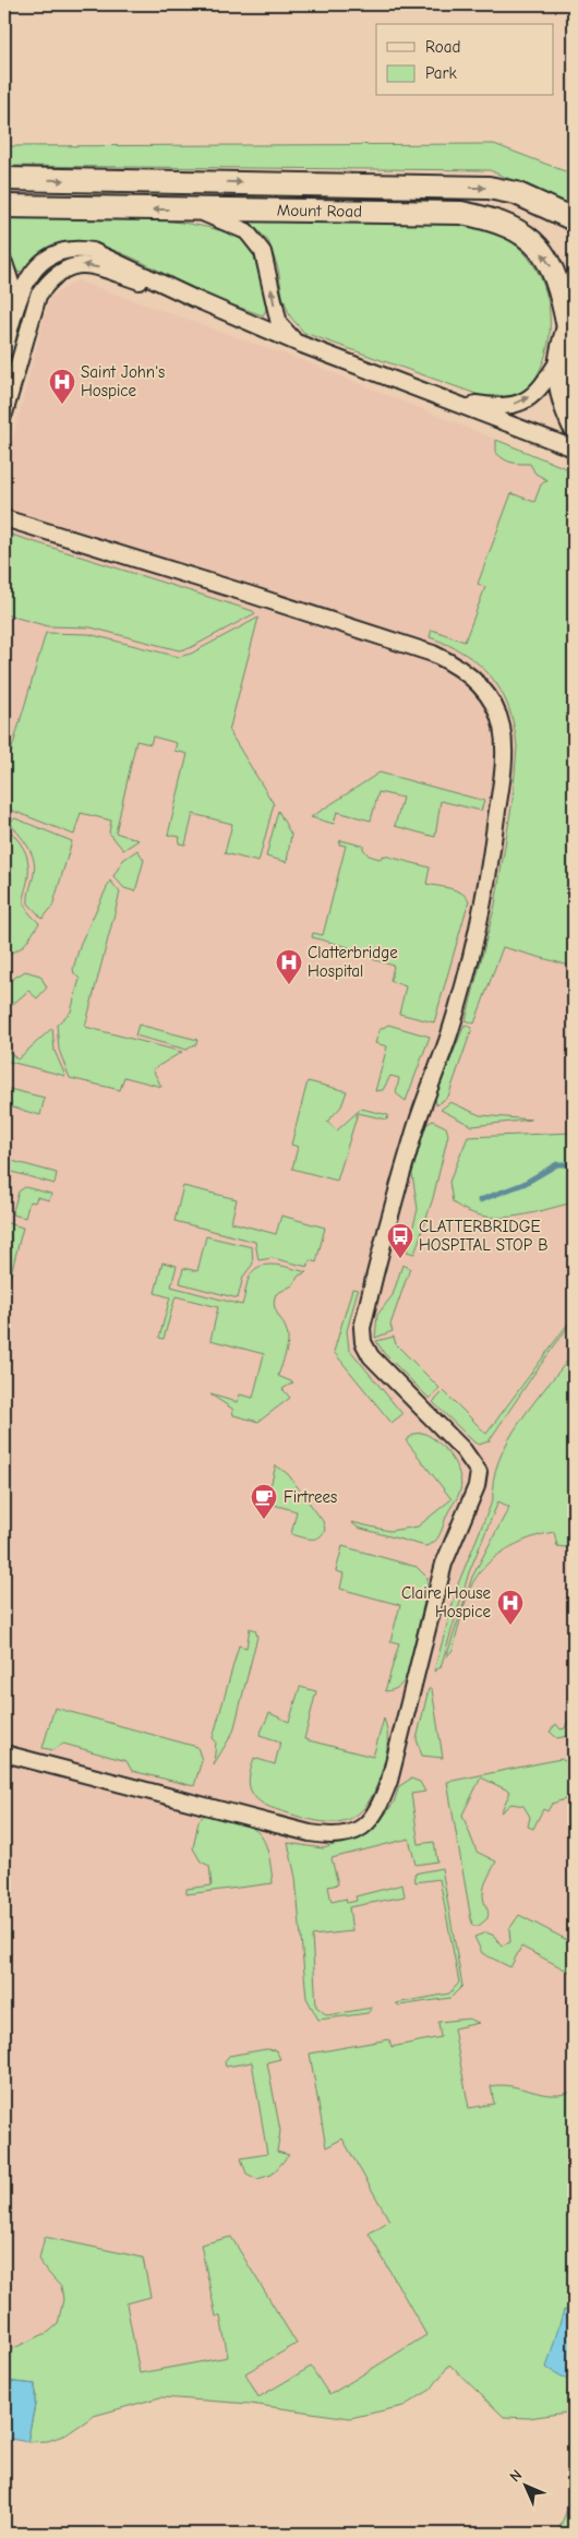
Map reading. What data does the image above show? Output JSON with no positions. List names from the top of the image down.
{
  "streets": {
    "main road": ["Mount Road"]
  },
  "places": {
    "hospital": ["Saint John's Hospice", "Clatterbridge Hospital", "Claire House Hospice"],
    "bus stop": ["CLATTERBRIDGE HOSPITAL STOP B"],
    "cafe": ["Firtrees"]
  },
  "legend": ["Road", "Park"],
  "north": "top left"
}
